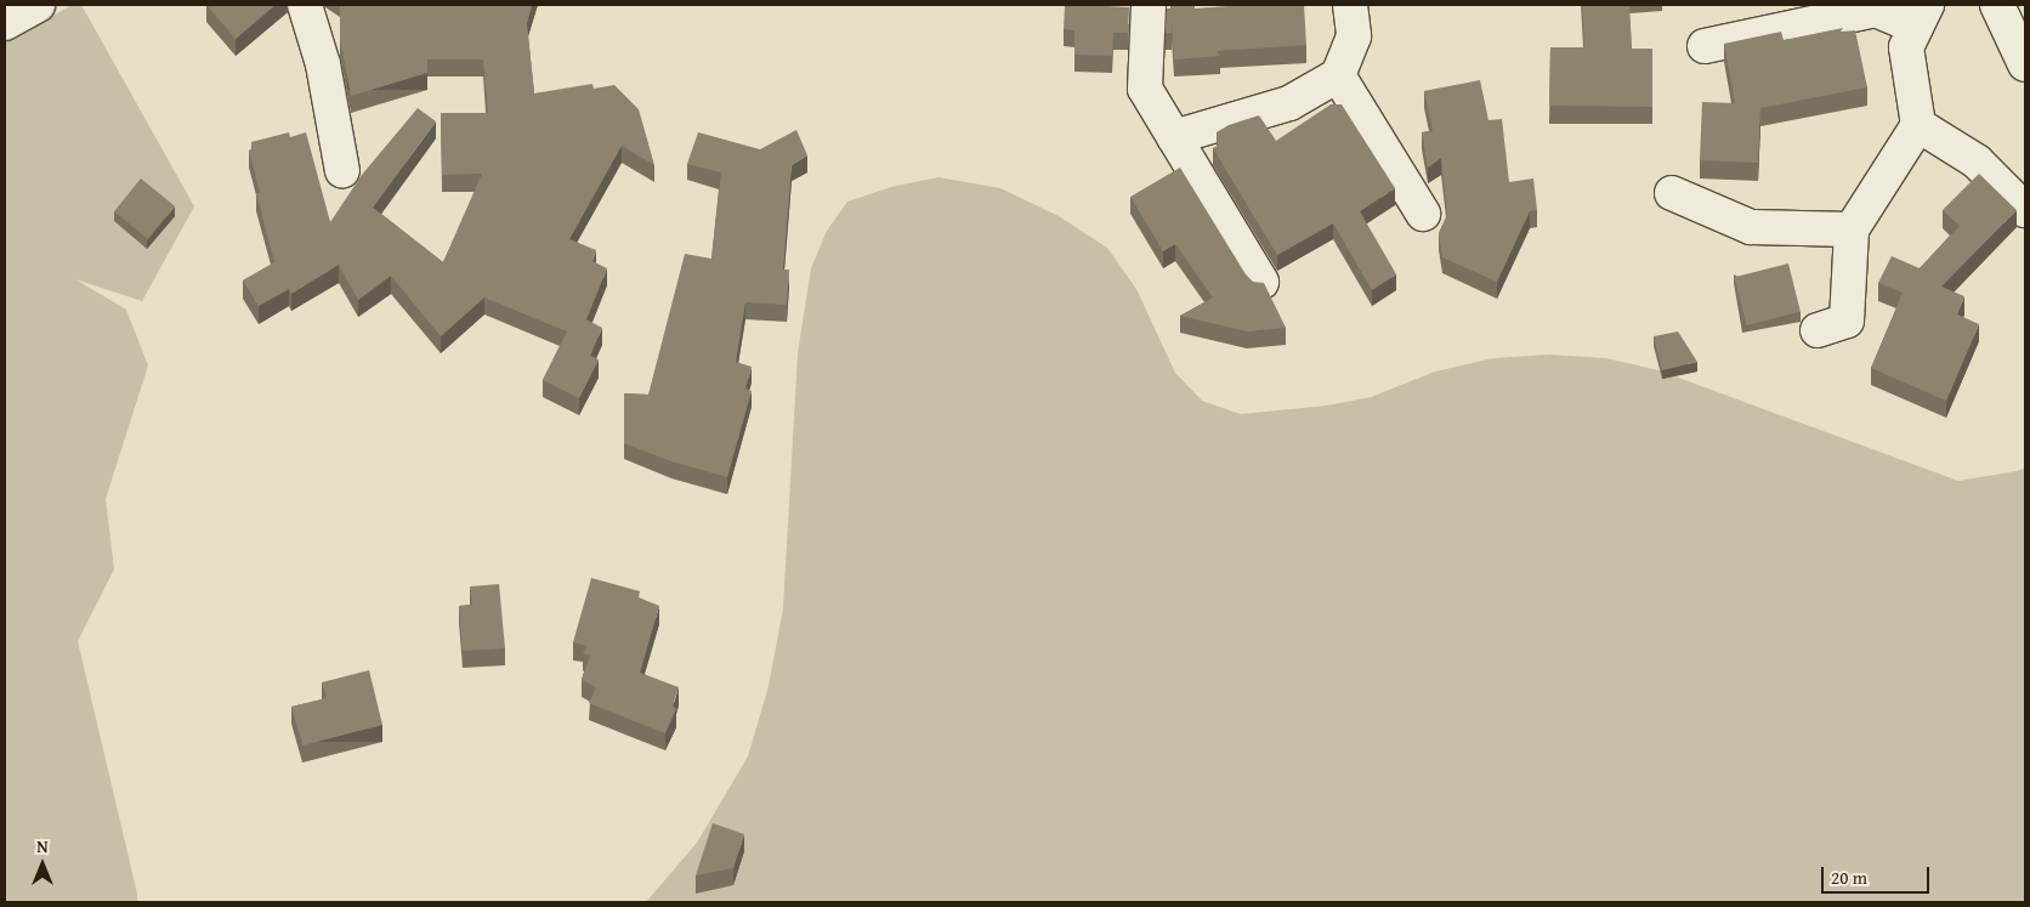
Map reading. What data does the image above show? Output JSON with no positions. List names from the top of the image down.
{
  "scale_bar": "20 m",
  "north": "top"
}
